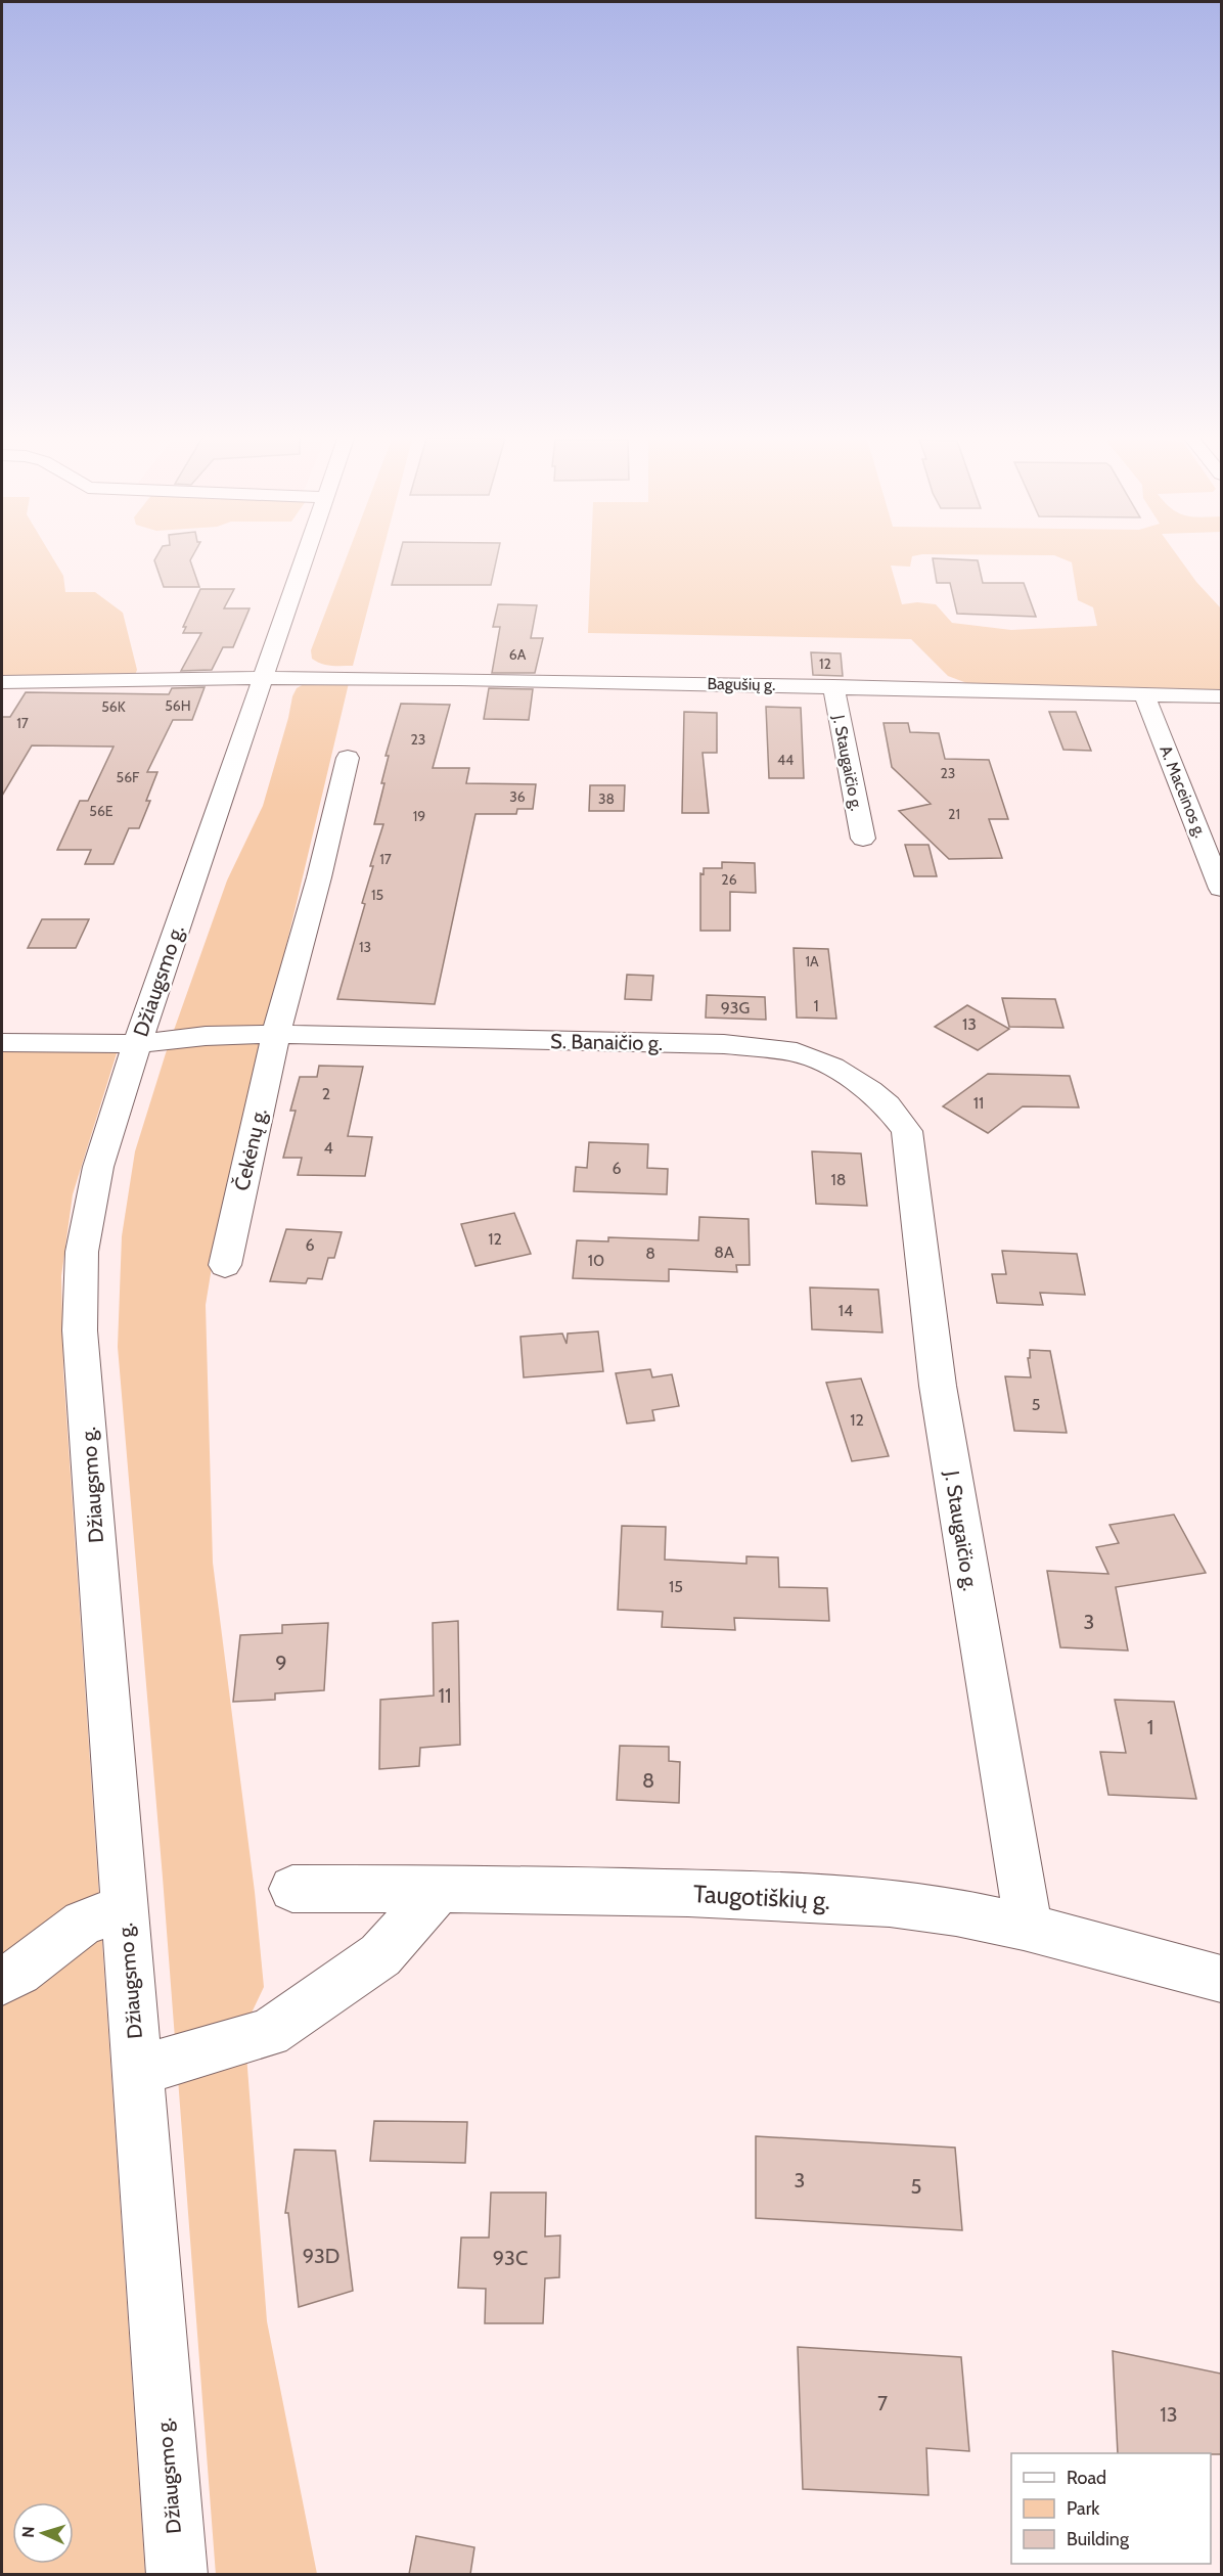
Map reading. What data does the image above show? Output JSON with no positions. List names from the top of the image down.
{
  "streets": {
    "street": [
      "Bagušių g.",
      "J. Staugaičio g.",
      "A. Maceinos g.",
      "Džiaugsmo g.",
      "S. Banaičio g.",
      "Čekėnų g.",
      "Taugotiškių g."
    ]
  },
  "crossings": [
    ["Bagušių g.", "J. Staugaičio g."],
    ["Bagušių g.", "A. Maceinos g."],
    ["Bagušių g.", "Džiaugsmo g."],
    ["J. Staugaičio g.", "S. Banaičio g."],
    ["J. Staugaičio g.", "Taugotiškių g."],
    ["Džiaugsmo g.", "S. Banaičio g."],
    ["S. Banaičio g.", "Čekėnų g."]
  ],
  "house_numbers": [
    "6A",
    "12",
    "56H",
    "56K",
    "17",
    "23",
    "44",
    "23",
    "56F",
    "36",
    "38",
    "56E",
    "21",
    "19",
    "17",
    "26",
    "15",
    "13",
    "1A",
    "1",
    "93G",
    "13",
    "2",
    "11",
    "4",
    "6",
    "18",
    "12",
    "6",
    "8A",
    "8",
    "10",
    "14",
    "5",
    "12",
    "15",
    "3",
    "9",
    "11",
    "1",
    "8",
    "3",
    "5",
    "93D",
    "93C",
    "7",
    "13"
  ],
  "legend": ["Road", "Park", "Building"],
  "north": "left"
}
